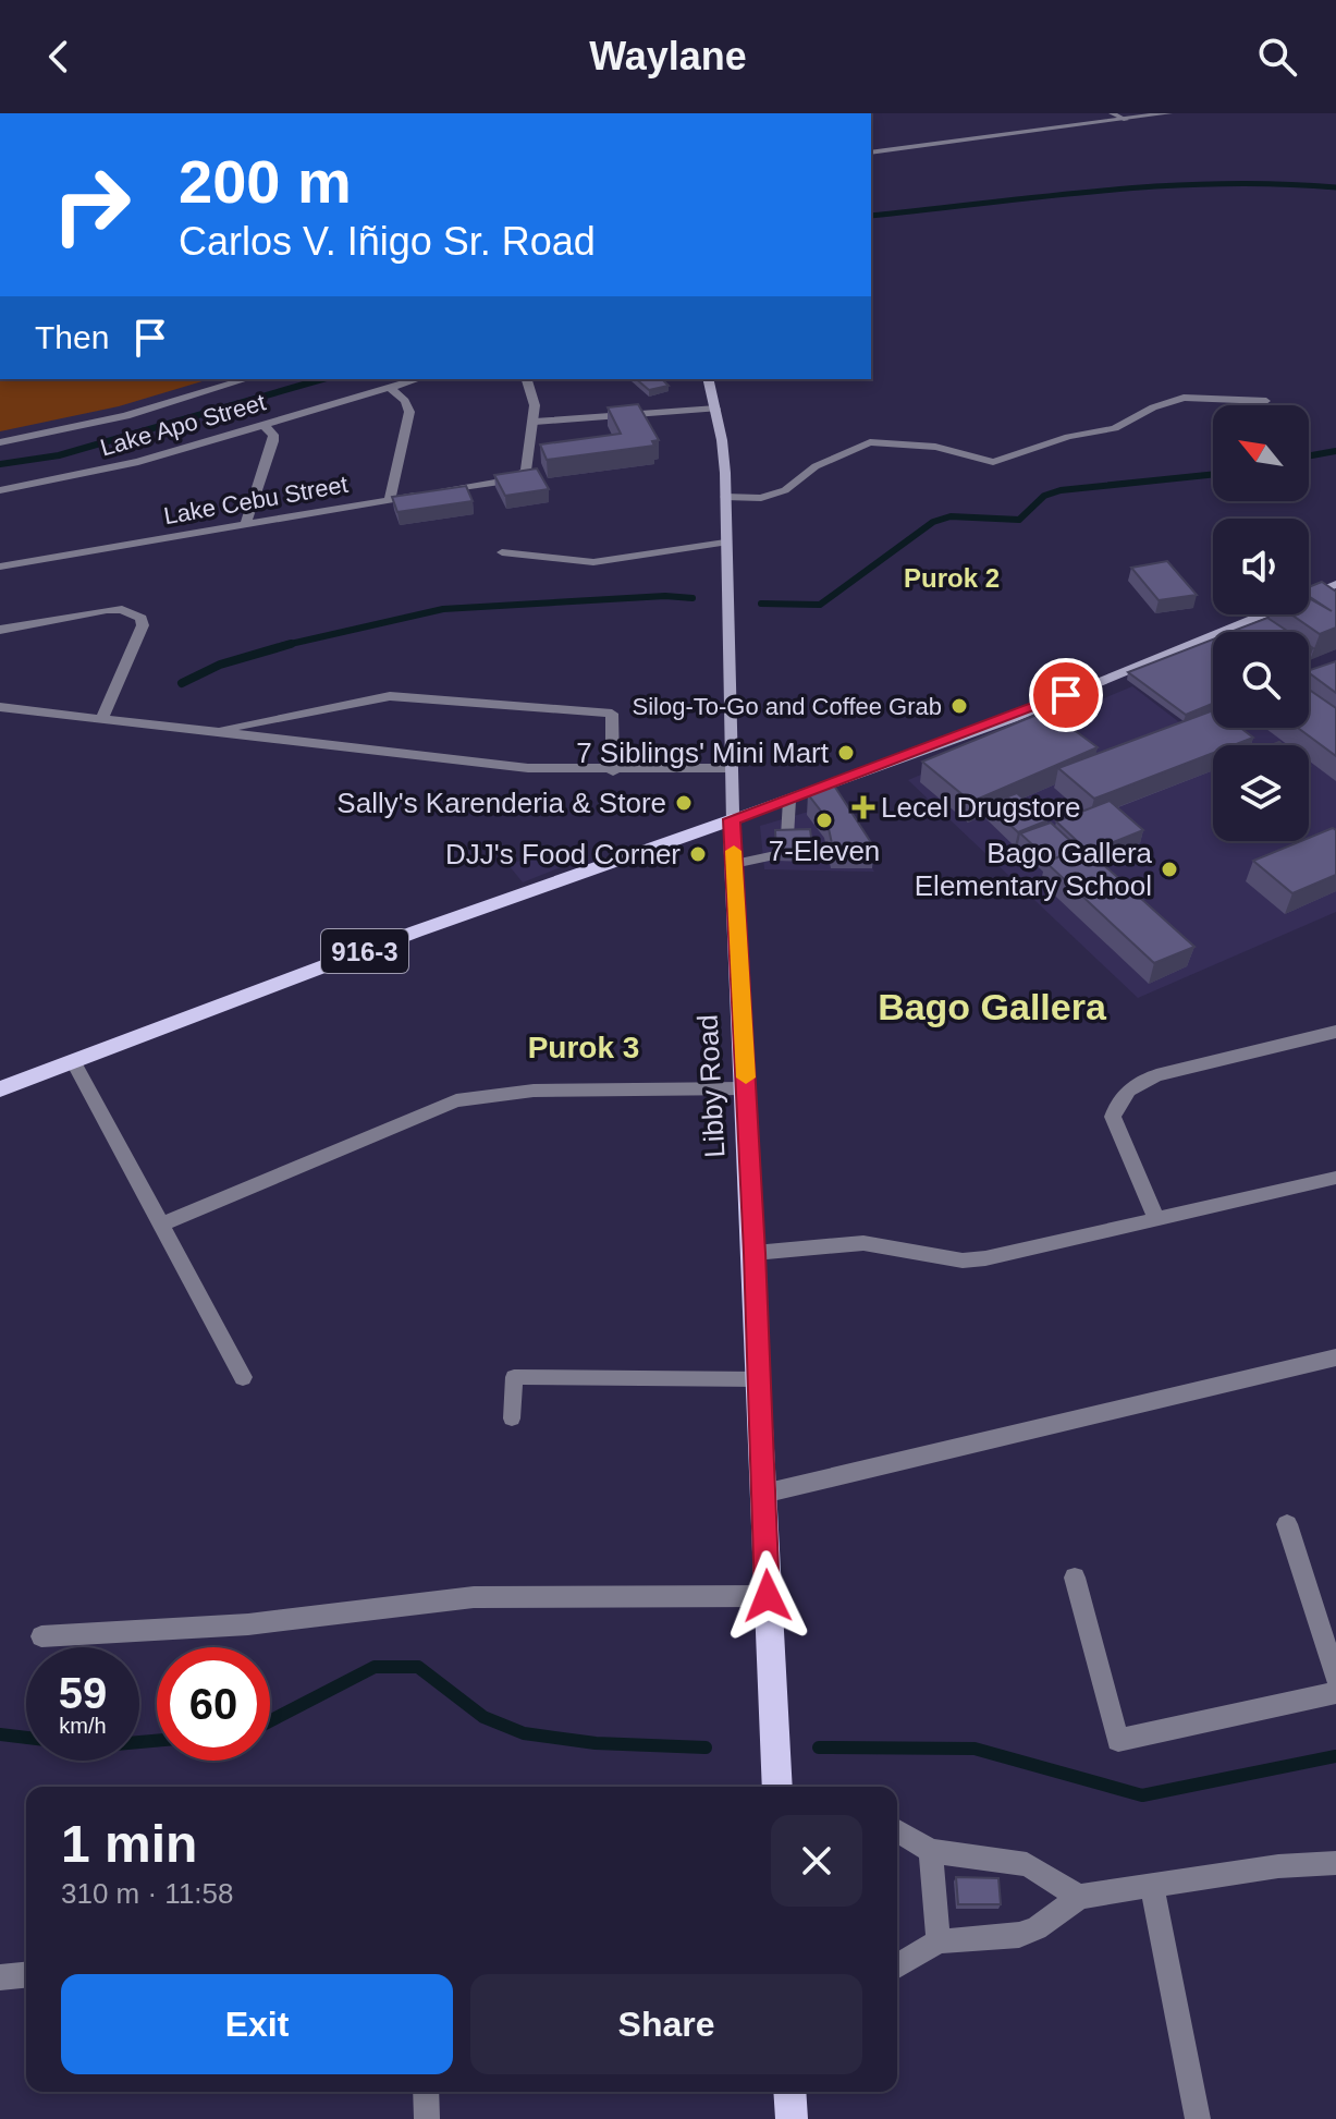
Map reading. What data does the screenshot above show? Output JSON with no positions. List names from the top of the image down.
{
  "streets": {
    "main road": ["916-3", "Libby Road"],
    "street": ["Lake Apo Street", "Lake Cebu Street"]
  },
  "crossings": [
    ["916-3", "Libby Road"]
  ],
  "districts": ["Purok 2", "Bago Gallera", "Purok 3"],
  "places": {
    "other": [
      "Silog-To-Go and Coffee Grab",
      "7 Siblings' Mini Mart",
      "Sally's Karenderia & Store",
      "7-Eleven",
      "DJJ's Food Corner",
      "Bago Gallera Elementary School"
    ],
    "health": ["Lecel Drugstore"]
  },
  "north": "top left",
  "page": {
    "header": "Waylane",
    "turn": ["200 m", "Carlos V. Iñigo Sr. Road"],
    "then": "Then",
    "speed": "59 km/h",
    "limit": "60",
    "heading": ["1 min", "310 m · 11:58"],
    "buttons": ["Exit", "Share"]
  }
}
